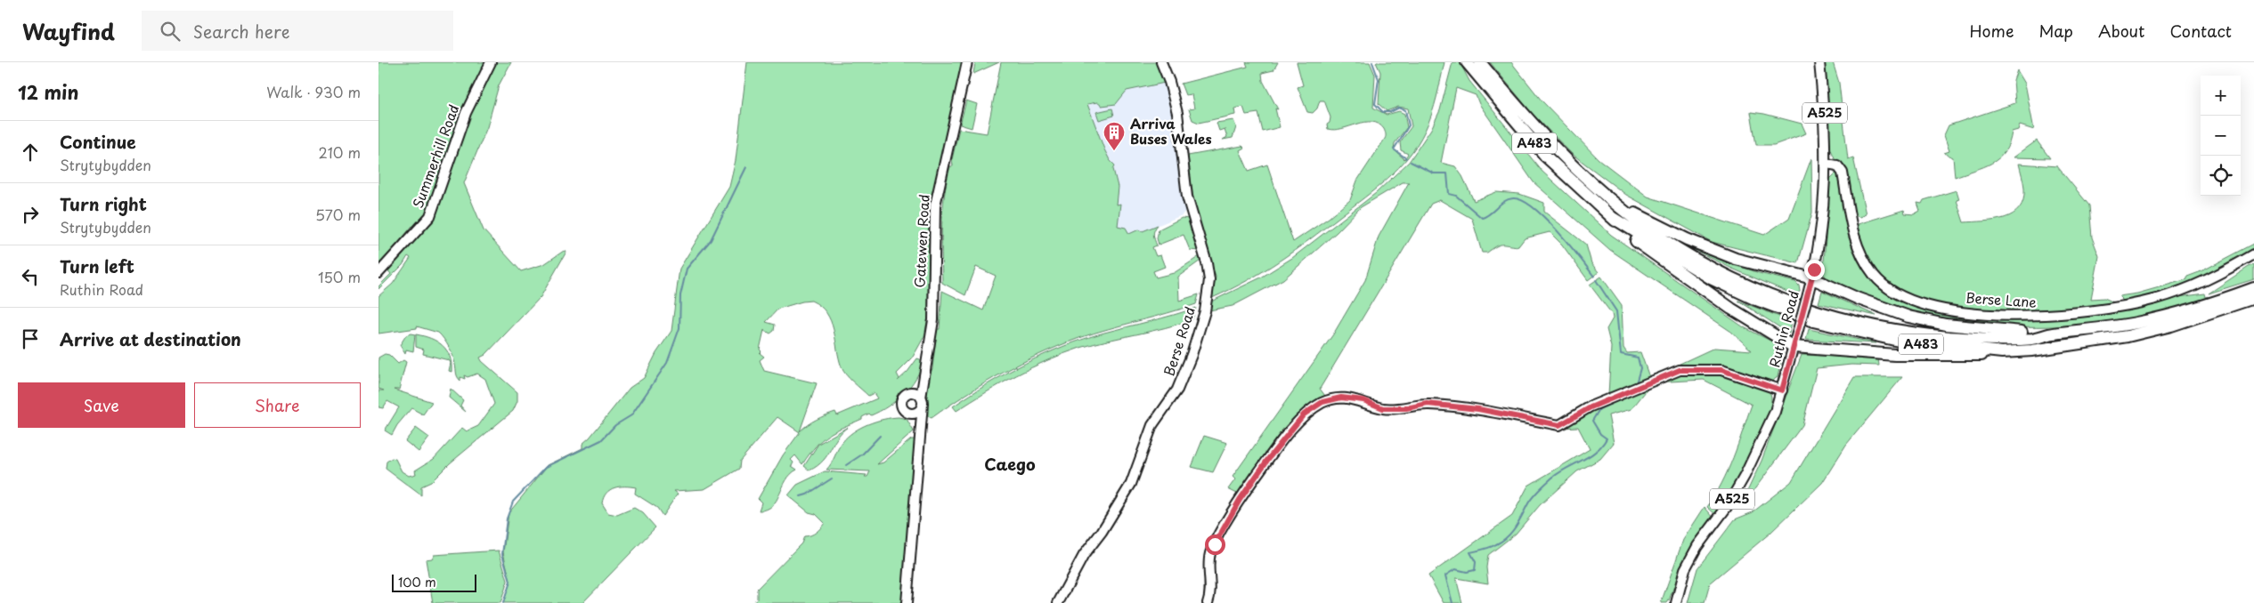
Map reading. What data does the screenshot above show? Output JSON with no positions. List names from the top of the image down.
{
  "streets": {
    "highway": ["A483"],
    "main road": [
      "A525",
      "Summerhill Road",
      "Gatewen Road",
      "Berse Lane",
      "Ruthin Road",
      "Berse Road"
    ]
  },
  "crossings": [
    ["A483", "Ruthin Road"],
    ["Berse Lane", "Ruthin Road"]
  ],
  "districts": ["Caego"],
  "places": {
    "building": ["Arriva Buses Wales"]
  },
  "scale_bar": "100 m",
  "page": {
    "header": "Wayfind",
    "search": "Search here",
    "nav": [
      "Home",
      "Map",
      "About",
      "Contact"
    ],
    "heading": ["12 min", "Walk · 930 m"],
    "map_buttons": ["+", "−"],
    "list": [
      ["Continue", "Strytybydden", "210 m"],
      ["Turn right", "Strytybydden", "570 m"],
      ["Turn left", "Ruthin Road", "150 m"],
      "Arrive at destination"
    ],
    "buttons": ["Save", "Share"],
    "scale": "100 m"
  }
}
